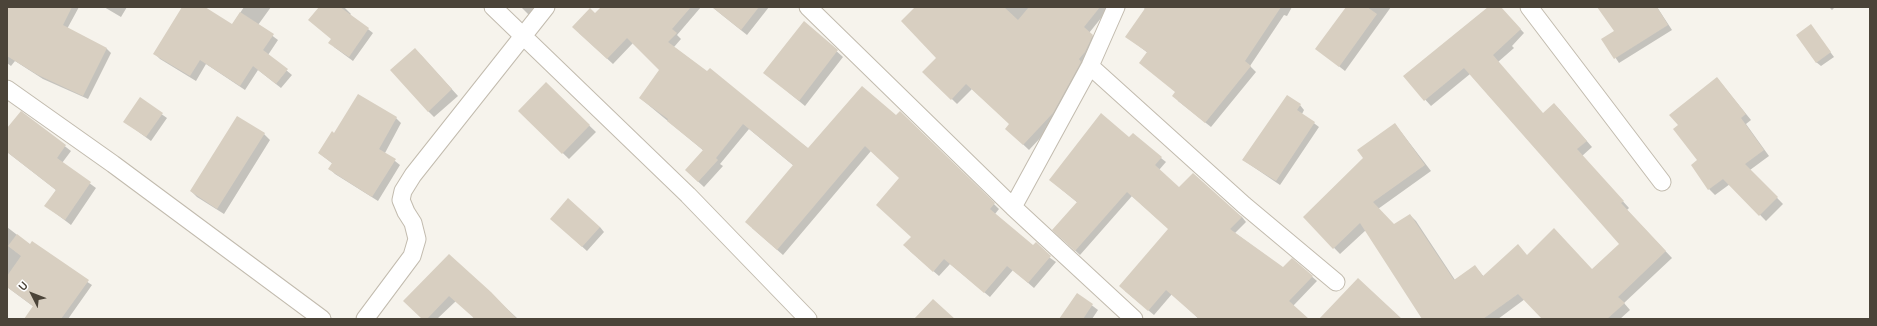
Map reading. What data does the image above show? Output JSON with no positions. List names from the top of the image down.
{
  "north": "top left"
}
